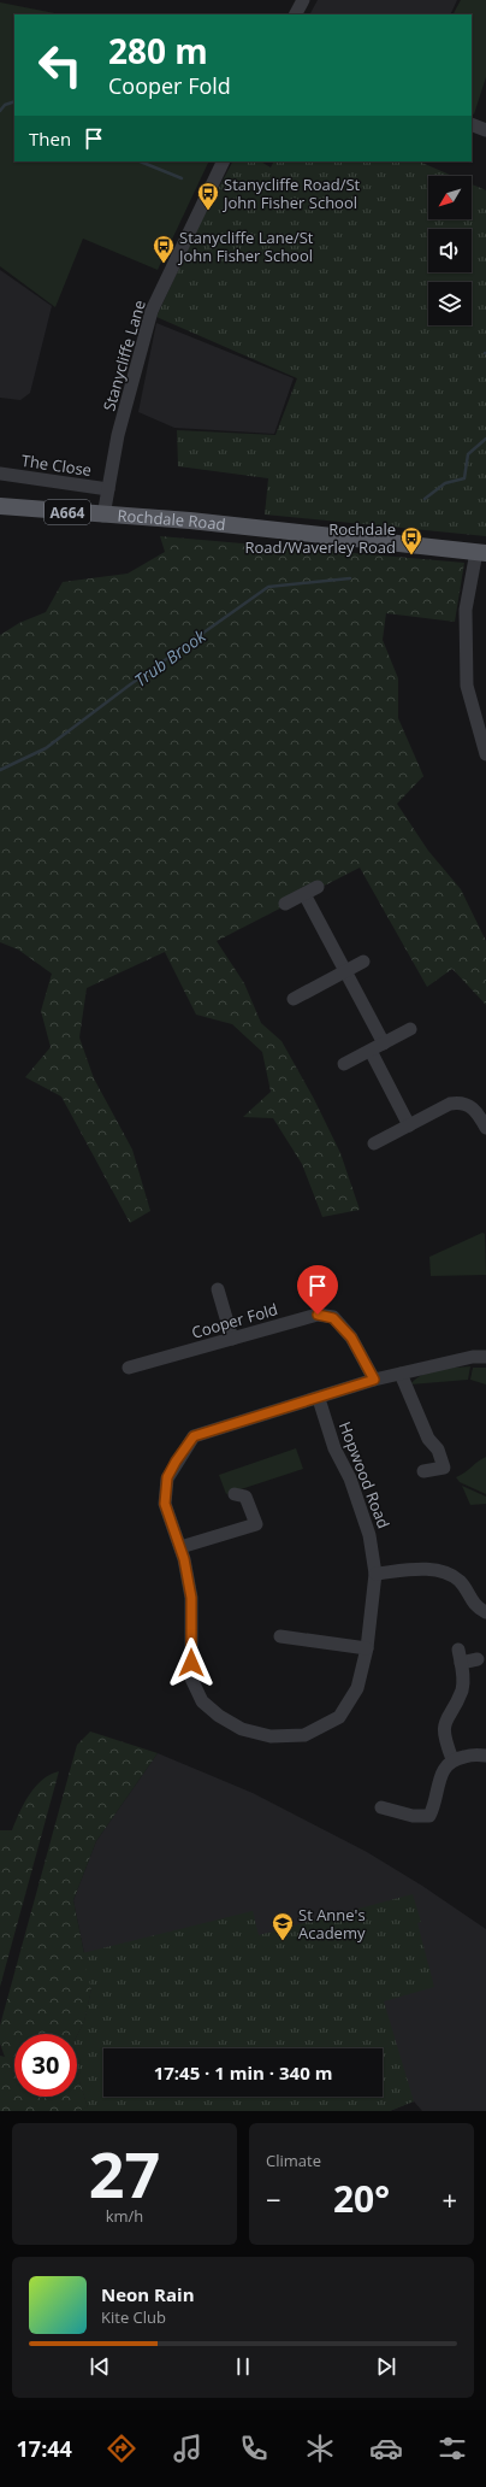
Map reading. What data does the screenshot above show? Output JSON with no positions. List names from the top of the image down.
{
  "streets": {
    "main road": ["A664", "Rochdale Road"],
    "street": [
      "Stanycliffe Lane",
      "The Close",
      "Cooper Fold",
      "Hopwood Road"
    ]
  },
  "crossings": [
    ["Stanycliffe Lane", "The Close"],
    ["Stanycliffe Lane", "Rochdale Road"],
    ["Cooper Fold", "Hopwood Road"]
  ],
  "water": ["Trub Brook"],
  "places": {
    "bus stop": ["Stanycliffe Road/St John Fisher School", "Stanycliffe Lane/St John Fisher School", "Rochdale Road/Waverley Road"],
    "school or university": ["St Anne's Academy"]
  },
  "north": "bottom left",
  "page": {
    "turn": ["280 m", "Cooper Fold"],
    "then": "Then",
    "limit": "30",
    "trip": "17:45 · 1 min · 340 m",
    "tile": [
      ["27", "km/h"],
      "Climate"
    ],
    "heat": ["−", "20°", "+"],
    "song": ["Neon Rain", "Kite Club"],
    "tabs": "17:44"
  }
}
